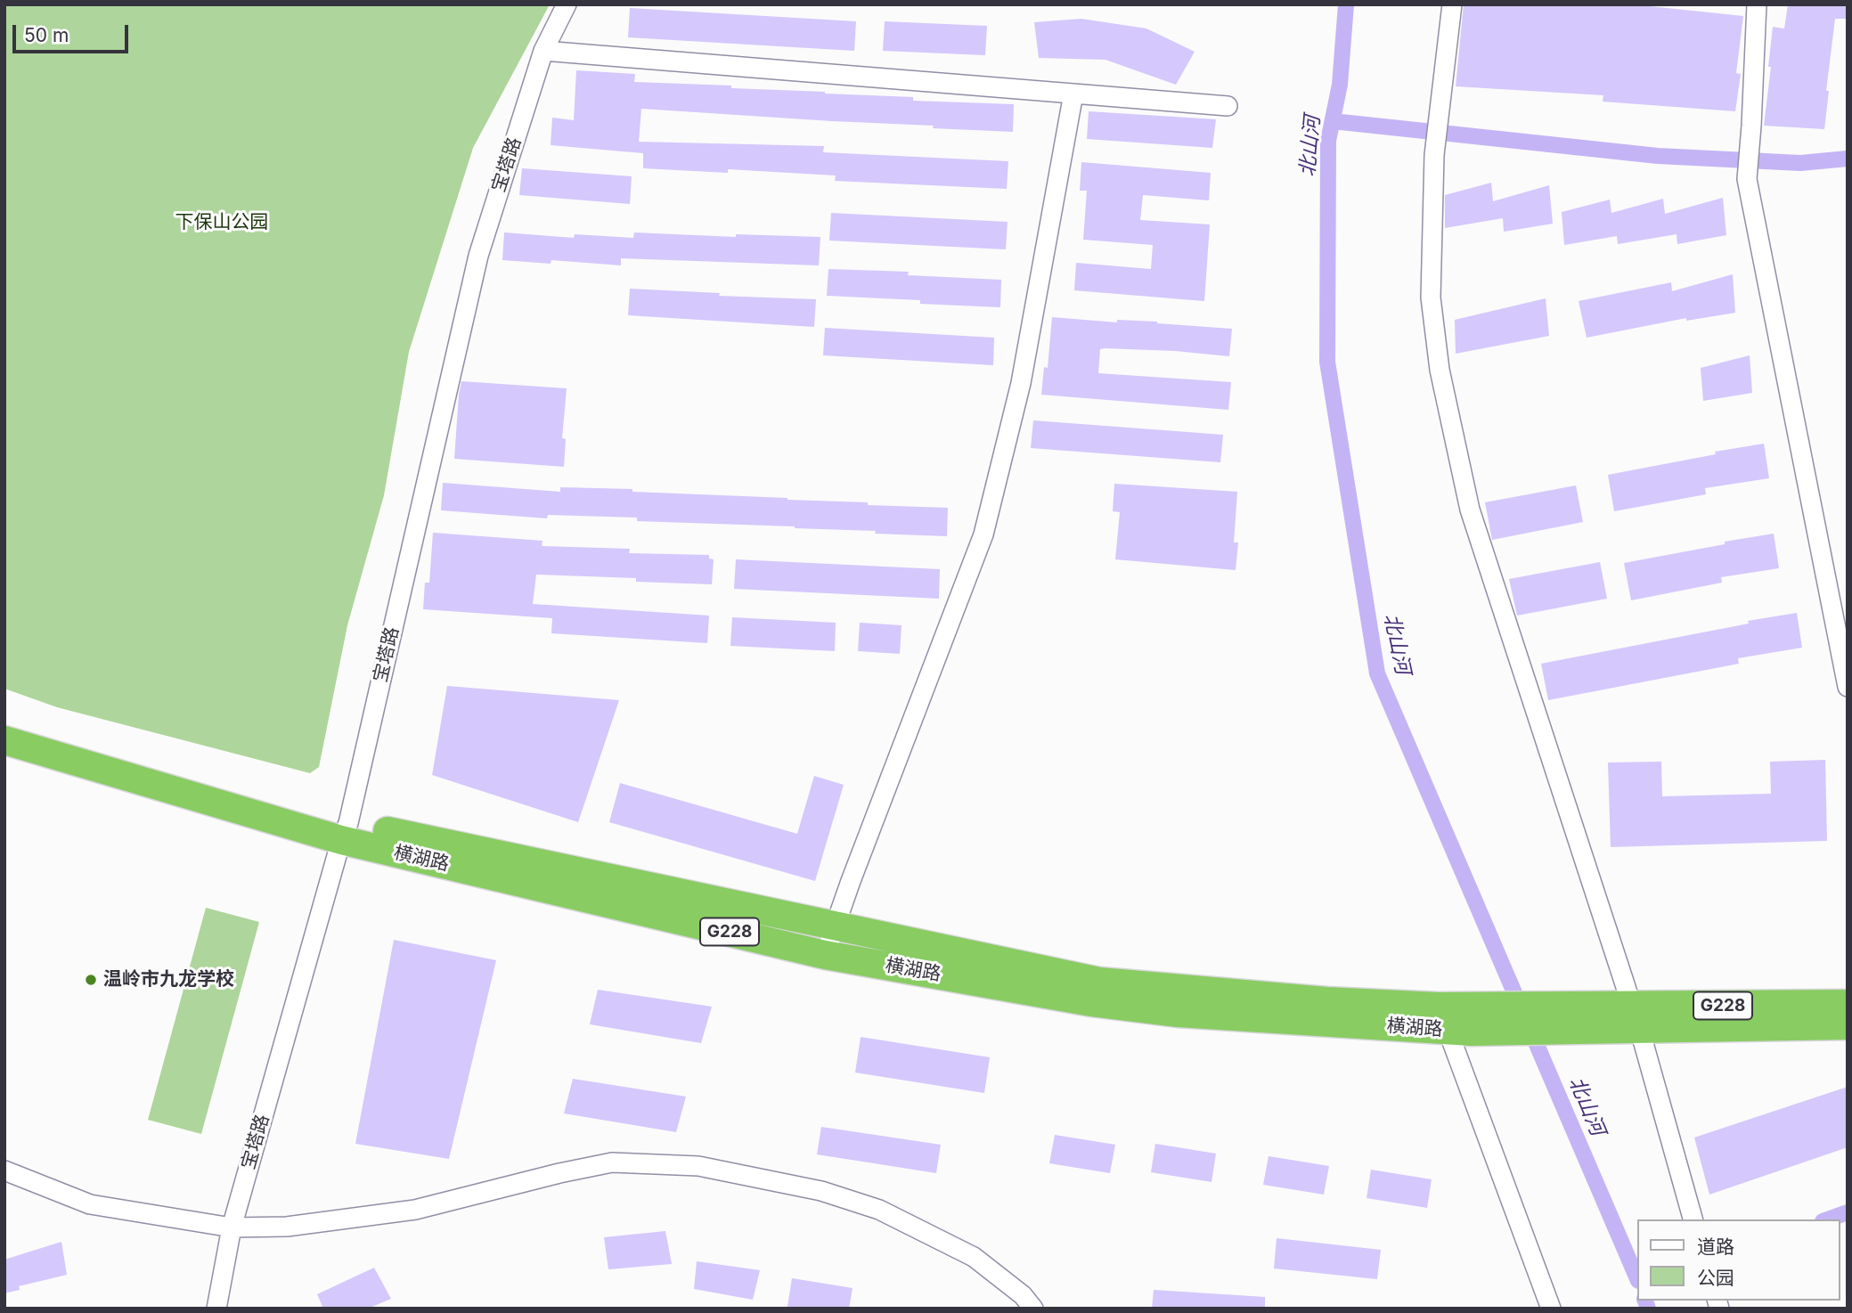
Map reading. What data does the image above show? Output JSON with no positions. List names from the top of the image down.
{
  "streets": {
    "highway": ["横湖路", "G228"],
    "street": ["宝塔路"]
  },
  "crossings": [
    ["宝塔路", "横湖路"]
  ],
  "water": ["北山河"],
  "parks": ["下保山公园"],
  "places": ["温岭市九龙学校"],
  "legend": ["道路", "公园"],
  "scale_bar": "50 m"
}
